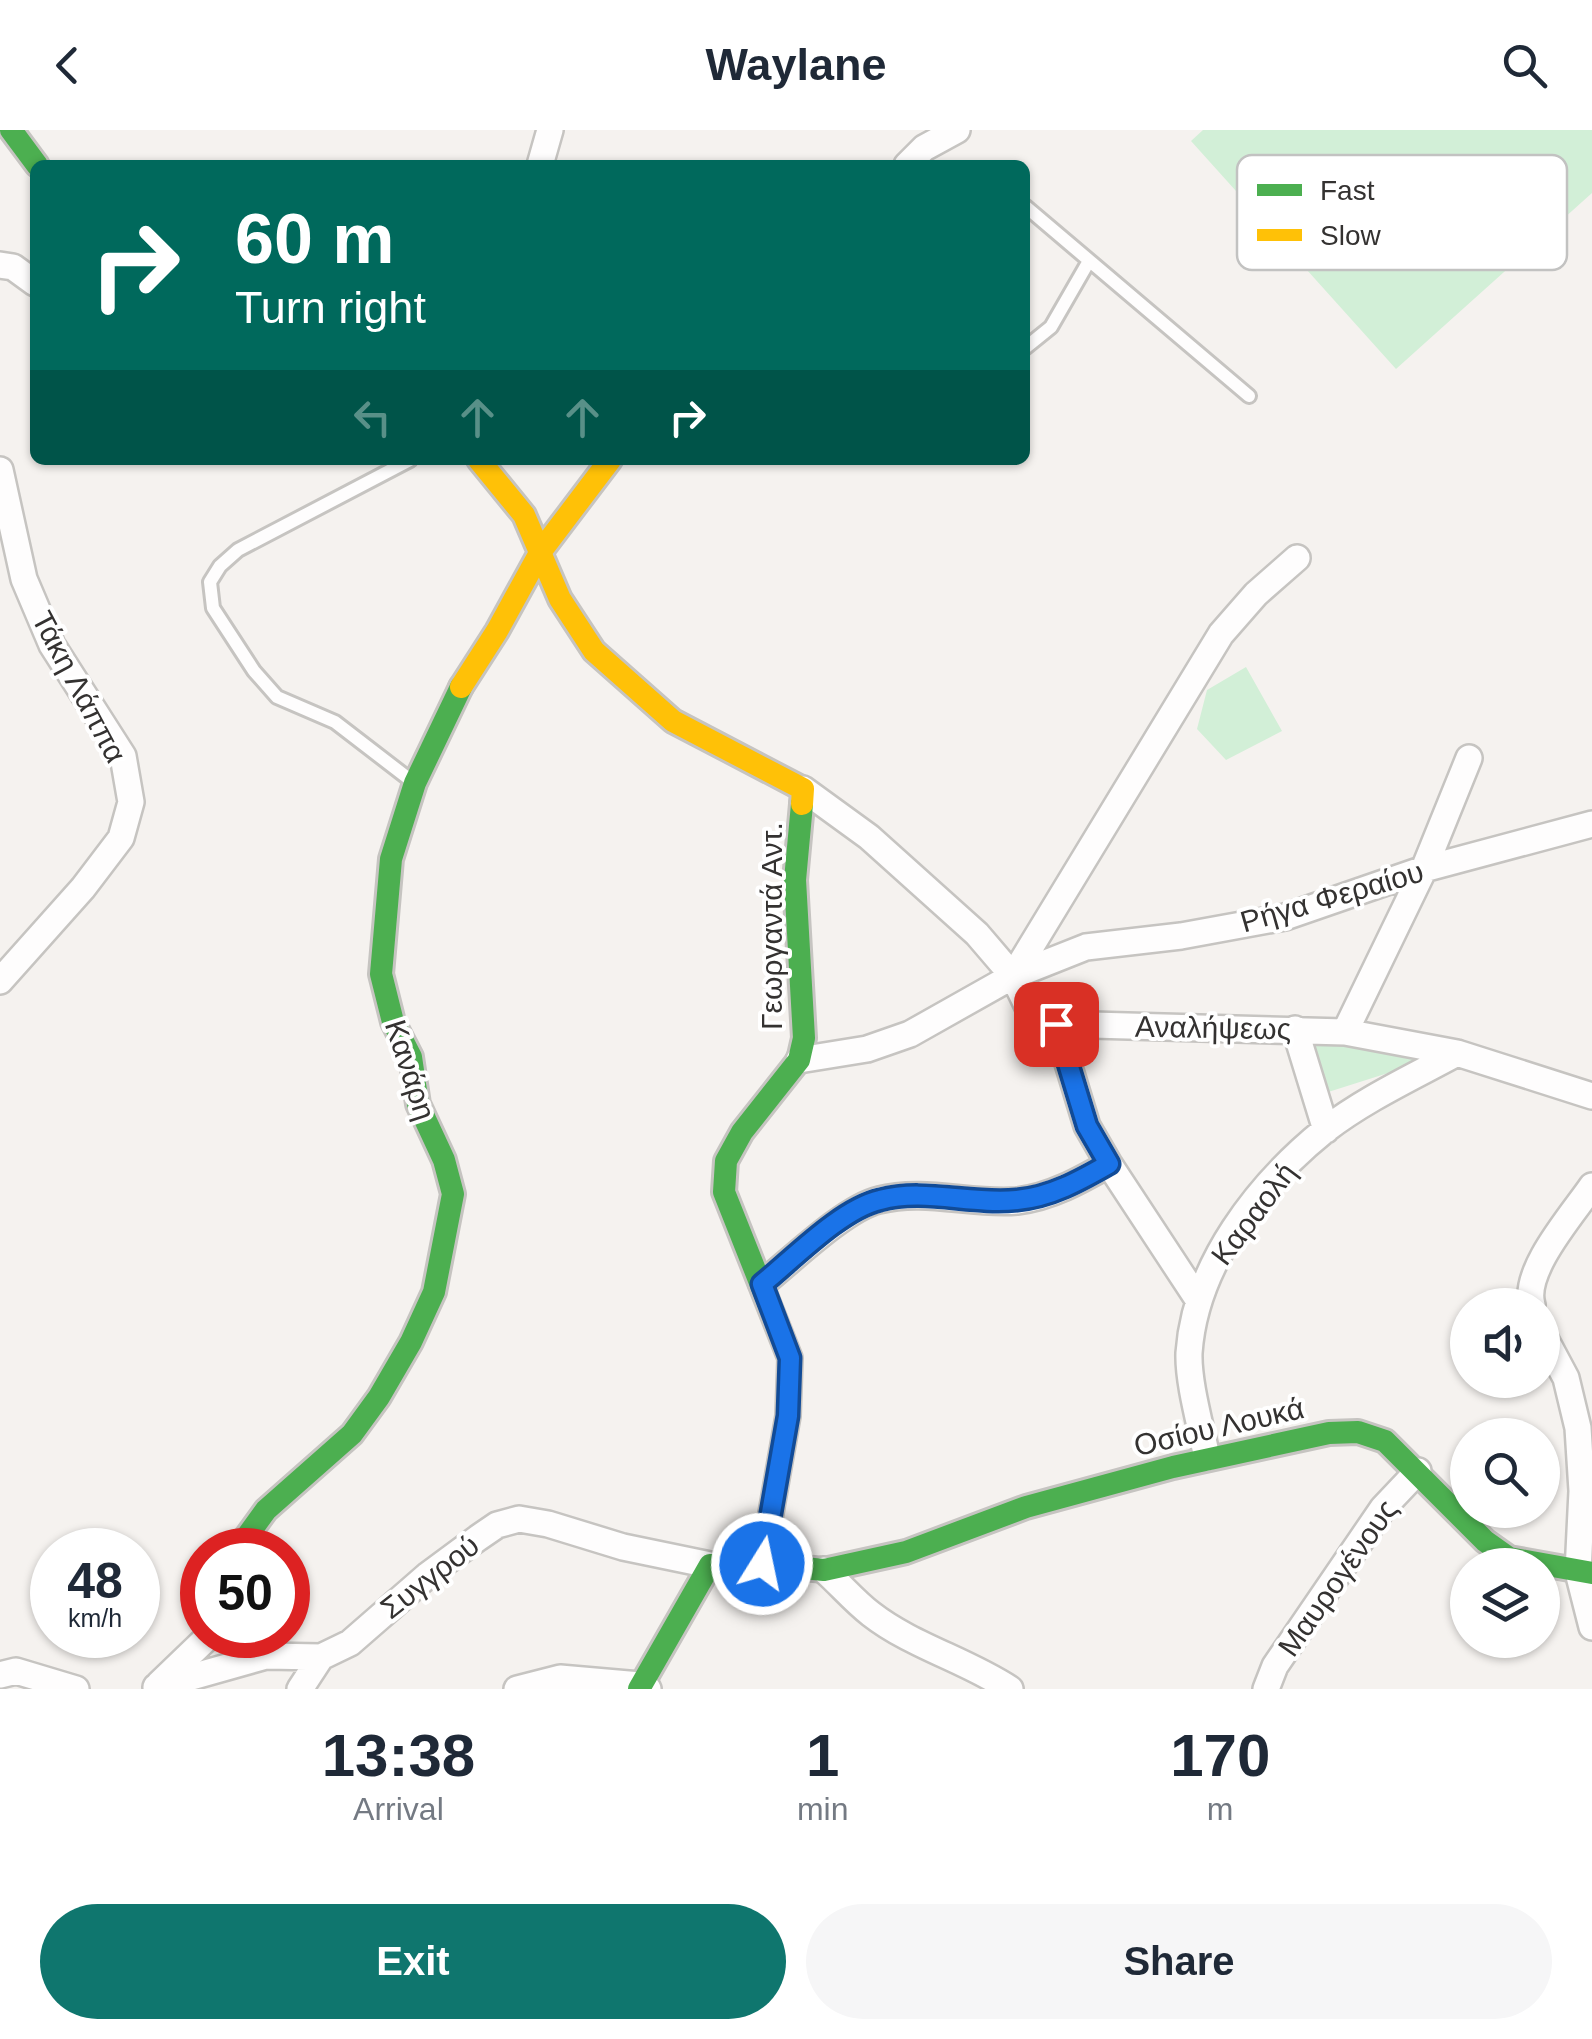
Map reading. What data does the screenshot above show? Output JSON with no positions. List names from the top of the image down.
{
  "streets": {
    "street": [
      "Τάκη Λάππα",
      "Ρήγα Φεραίου",
      "Γεωργαντά Αντ.",
      "Αναλήψεως",
      "Κανάρη",
      "Καραολή",
      "Οσίου Λουκά",
      "Συγγρού",
      "Μαυρογένους"
    ]
  },
  "crossings": [
    ["Ρήγα Φεραίου", "Γεωργαντά Αντ."],
    ["Γεωργαντά Αντ.", "Οσίου Λουκά"],
    ["Αναλήψεως", "Καραολή"],
    ["Καραολή", "Οσίου Λουκά"],
    ["Οσίου Λουκά", "Συγγρού"],
    ["Οσίου Λουκά", "Μαυρογένους"]
  ],
  "legend": ["Fast", "Slow"],
  "page": {
    "header": "Waylane",
    "turn": ["60 m", "Turn right"],
    "speed": "48 km/h",
    "limit": "50",
    "eta": [
      "13:38",
      "Arrival",
      "1",
      "min",
      "170",
      "m"
    ],
    "buttons": ["Exit", "Share"]
  }
}
